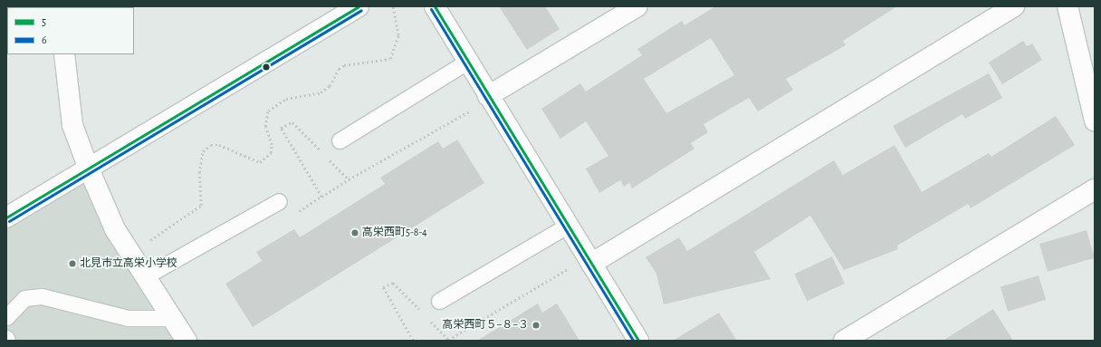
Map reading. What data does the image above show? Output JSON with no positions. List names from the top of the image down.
{
  "places": ["高栄西町5-8-4", "北見市立高栄小学校", "高栄西町５−８−３"],
  "lines": ["transit line 5", "transit line 6"],
  "legend": ["5", "6"]
}
